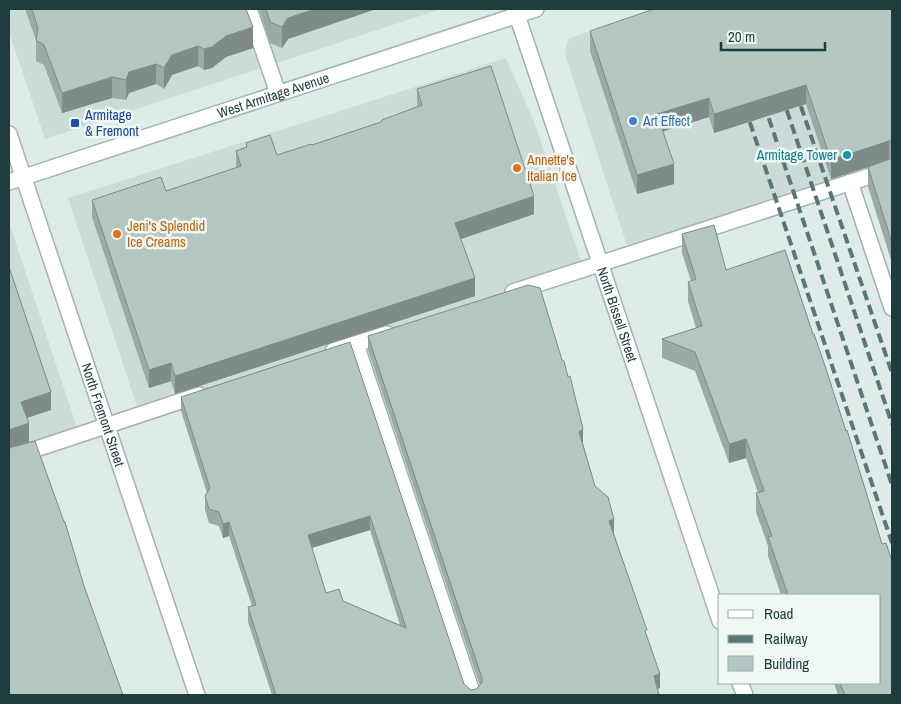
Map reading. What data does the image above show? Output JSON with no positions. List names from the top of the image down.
{
  "streets": {
    "street": ["West Armitage Avenue", "North Bissell Street", "North Fremont Street"]
  },
  "crossings": [
    ["West Armitage Avenue", "North Bissell Street"],
    ["West Armitage Avenue", "North Fremont Street"]
  ],
  "places": {
    "other": [
      "Art Effect",
      "Armitage Tower",
      "Annette's Italian Ice",
      "Jeni's Splendid Ice Creams"
    ],
    "transit": ["Armitage & Fremont"]
  },
  "legend": ["Road", "Railway", "Building"],
  "scale_bar": "20 m"
}
